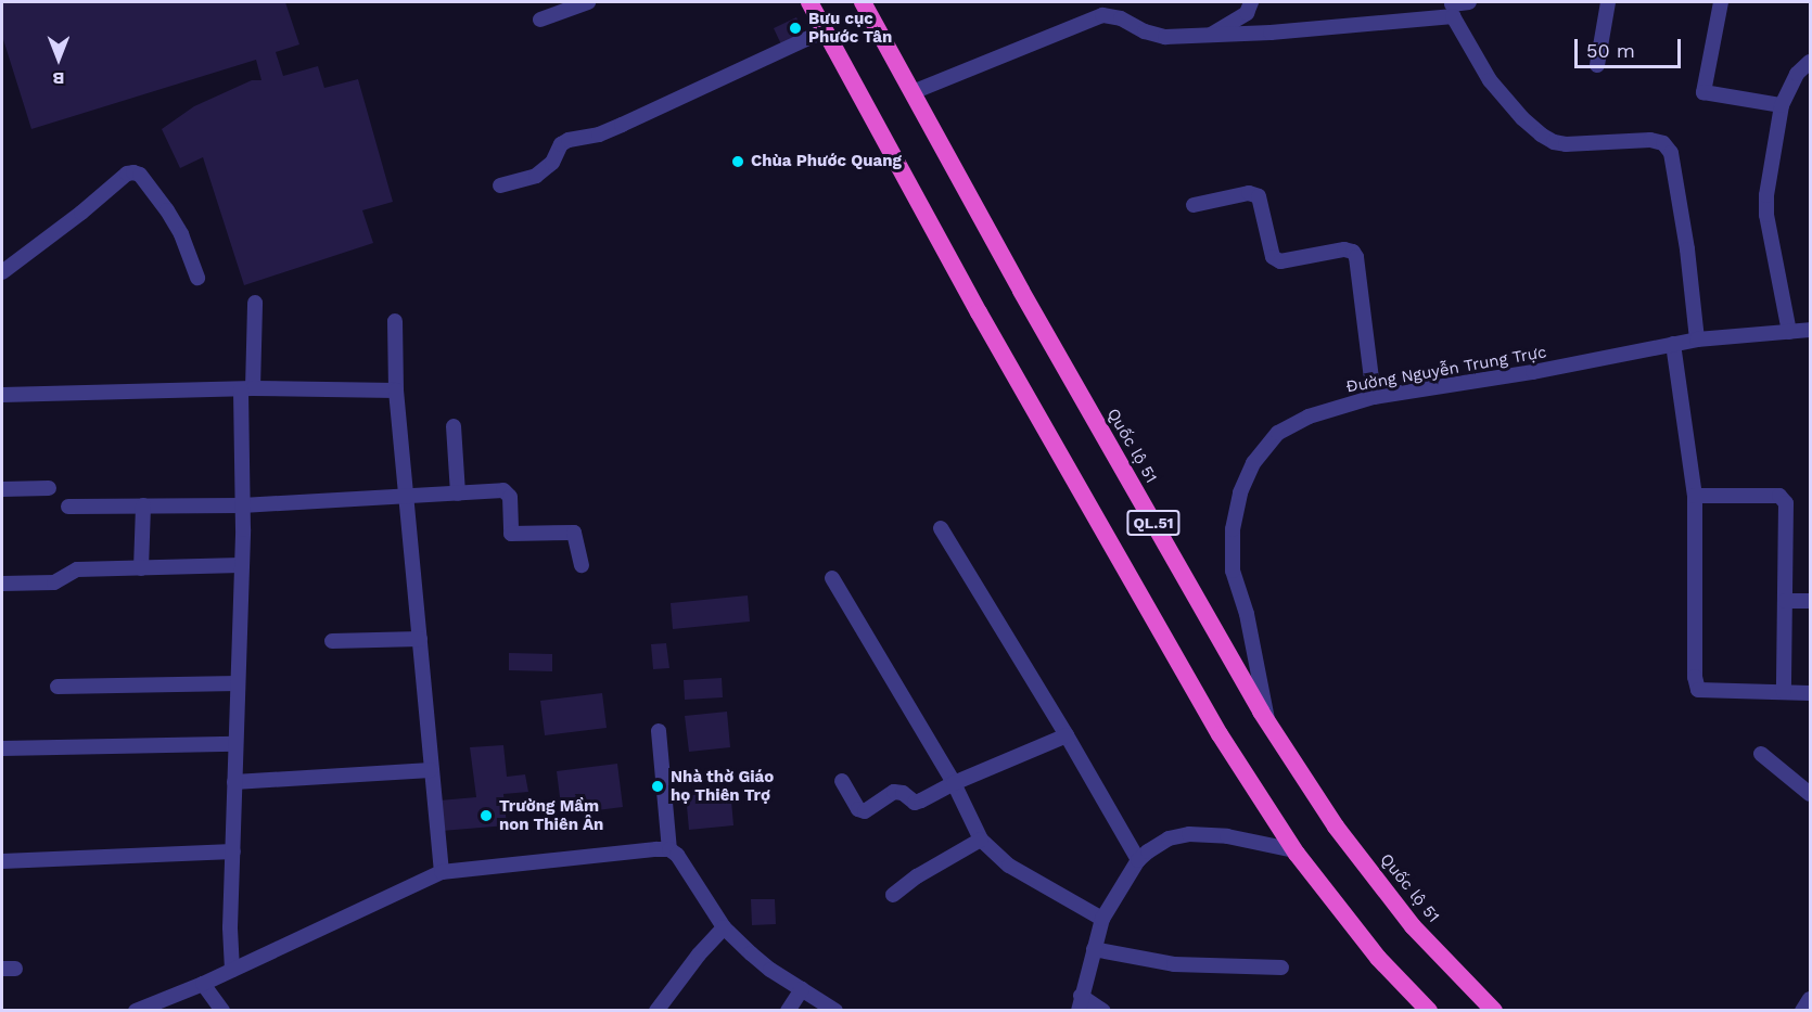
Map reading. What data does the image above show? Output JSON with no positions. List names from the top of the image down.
{
  "streets": {
    "highway": ["Quốc lộ 51", "QL.51"],
    "street": ["Đường Nguyễn Trung Trực"]
  },
  "crossings": [
    ["Đường Nguyễn Trung Trực", "Quốc lộ 51"]
  ],
  "places": [
    "Bưu cục Phước Tân",
    "Chùa Phước Quang",
    "Nhà thờ Giáo họ Thiên Trợ",
    "Trường Mầm non Thiên Ân"
  ],
  "scale_bar": "50 m",
  "north": "bottom"
}
